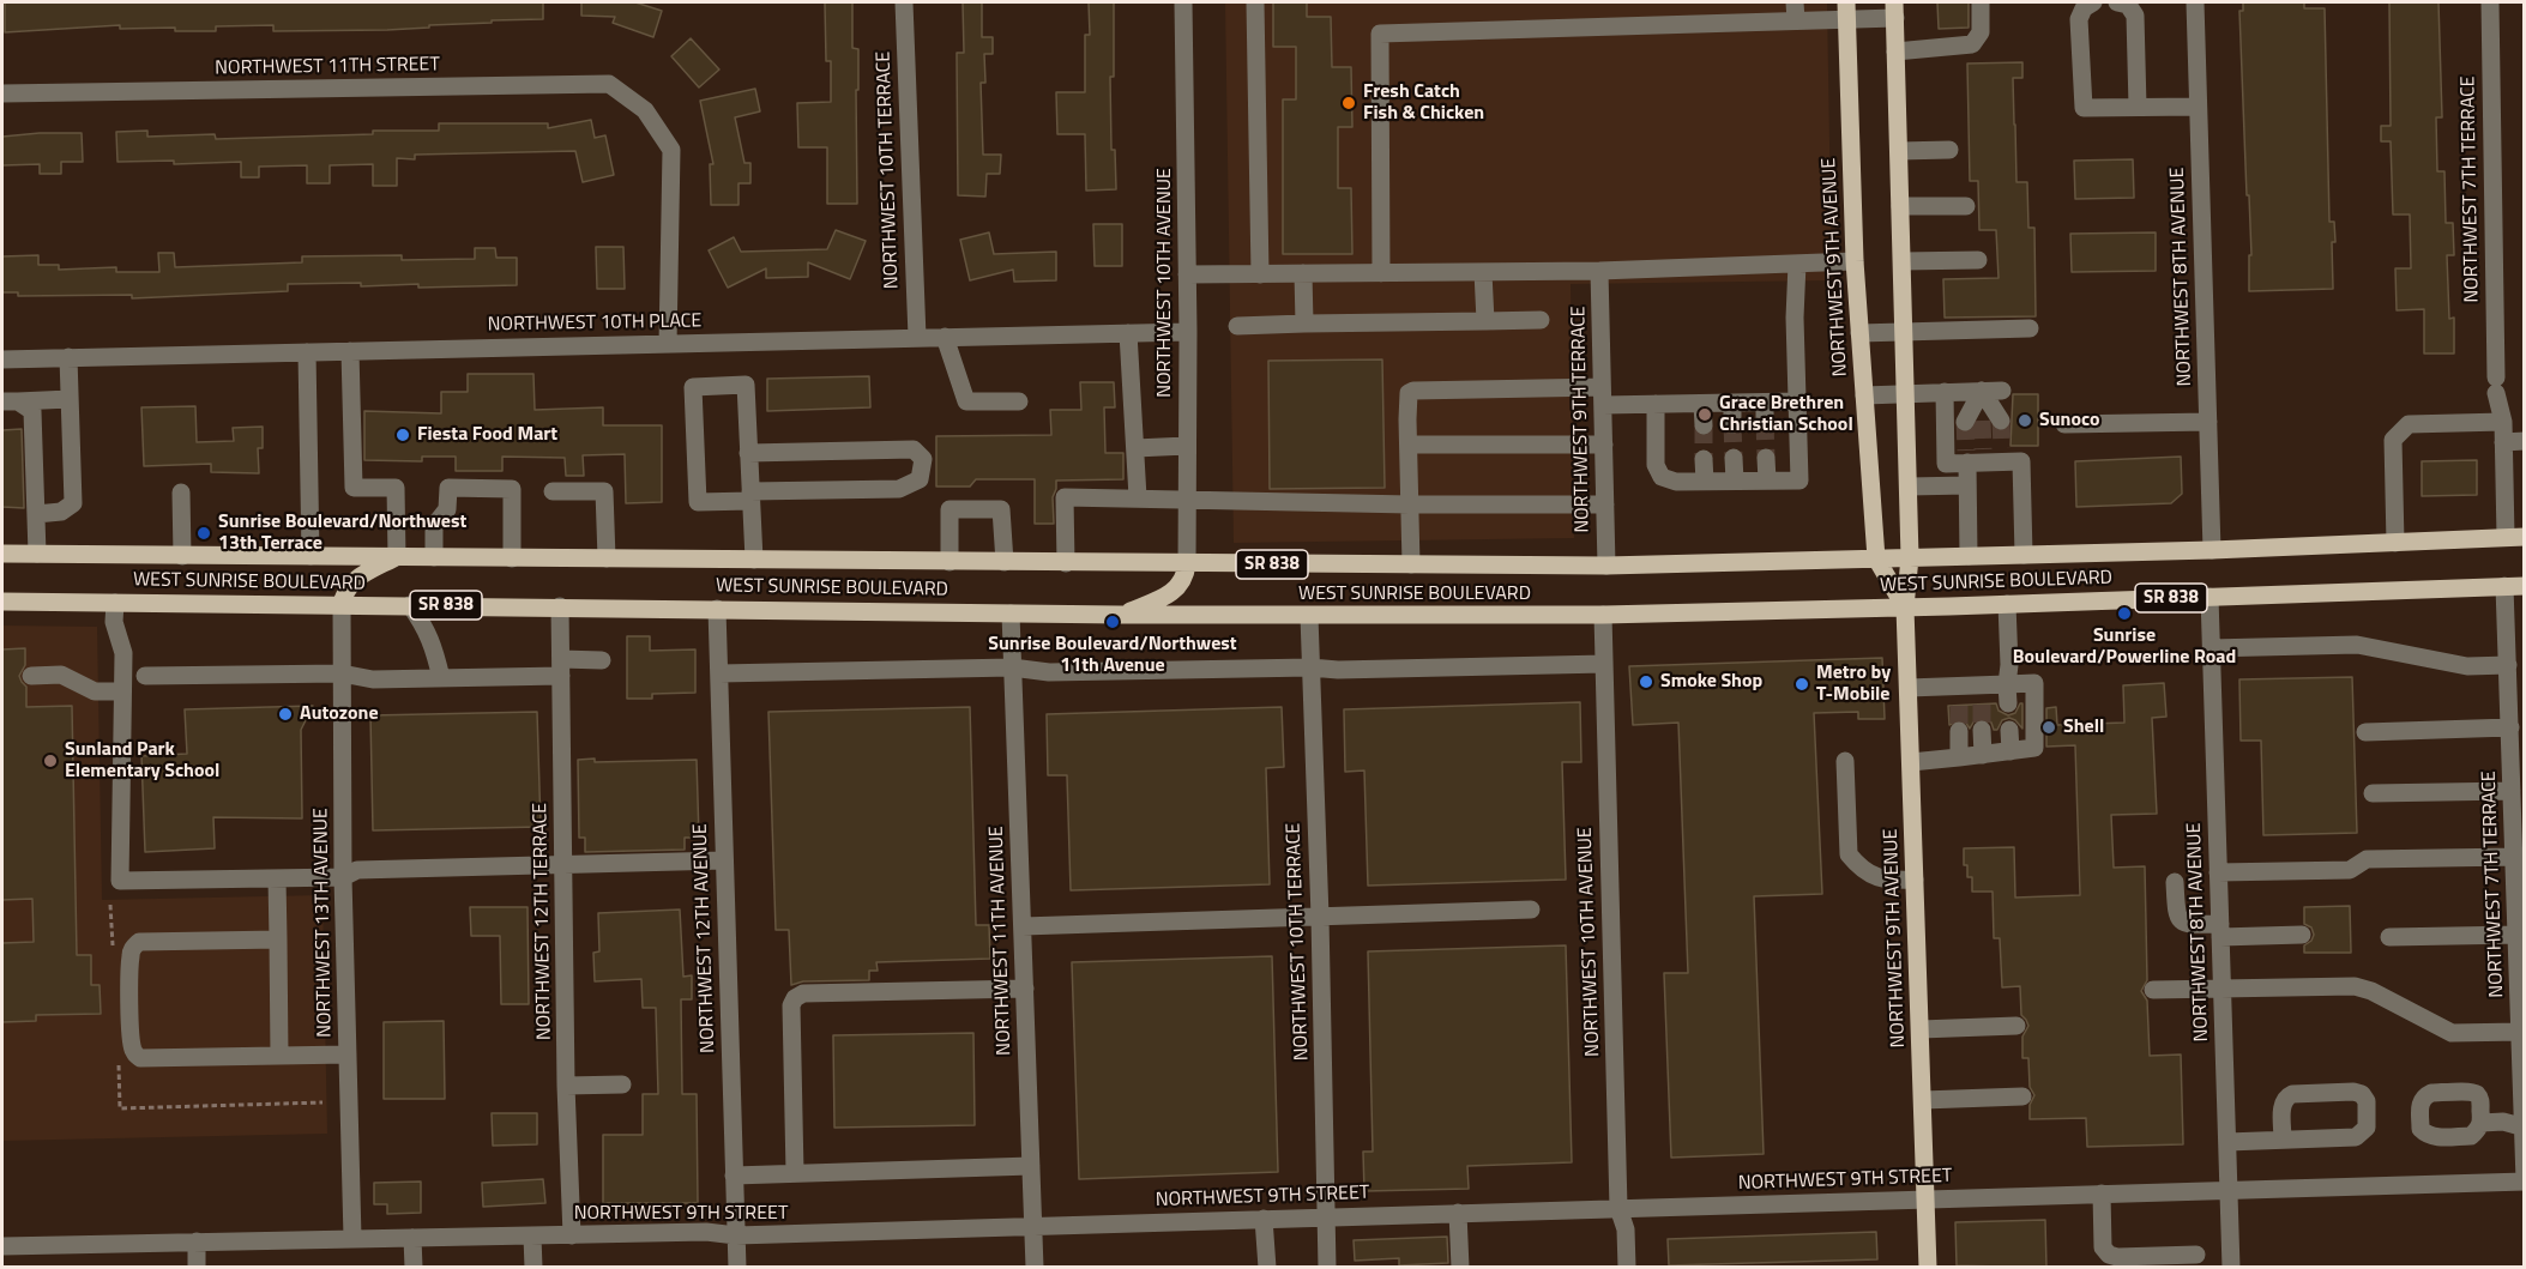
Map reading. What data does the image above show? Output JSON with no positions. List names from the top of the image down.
{
  "streets": {
    "main road": ["NORTHWEST 9TH AVENUE", "SR 838", "WEST SUNRISE BOULEVARD"],
    "street": [
      "NORTHWEST 11TH STREET",
      "NORTHWEST 10TH TERRACE",
      "NORTHWEST 7TH TERRACE",
      "NORTHWEST 8TH AVENUE",
      "NORTHWEST 10TH AVENUE",
      "NORTHWEST 10TH PLACE",
      "NORTHWEST 9TH TERRACE",
      "NORTHWEST 12TH TERRACE",
      "NORTHWEST 13TH AVENUE",
      "NORTHWEST 12TH AVENUE",
      "NORTHWEST 11TH AVENUE",
      "NORTHWEST 9TH STREET"
    ]
  },
  "crossings": [
    ["NORTHWEST 11TH STREET", "NORTHWEST 10TH PLACE"],
    ["NORTHWEST 10TH TERRACE", "NORTHWEST 10TH PLACE"],
    ["NORTHWEST 10TH TERRACE", "WEST SUNRISE BOULEVARD"],
    ["NORTHWEST 10TH TERRACE", "NORTHWEST 9TH STREET"],
    ["NORTHWEST 7TH TERRACE", "WEST SUNRISE BOULEVARD"],
    ["NORTHWEST 7TH TERRACE", "NORTHWEST 9TH STREET"],
    ["NORTHWEST 9TH AVENUE", "WEST SUNRISE BOULEVARD"],
    ["NORTHWEST 9TH AVENUE", "NORTHWEST 9TH STREET"],
    ["NORTHWEST 8TH AVENUE", "WEST SUNRISE BOULEVARD"],
    ["NORTHWEST 8TH AVENUE", "NORTHWEST 9TH STREET"],
    ["NORTHWEST 10TH AVENUE", "NORTHWEST 10TH PLACE"],
    ["NORTHWEST 10TH AVENUE", "WEST SUNRISE BOULEVARD"],
    ["NORTHWEST 10TH AVENUE", "NORTHWEST 9TH STREET"],
    ["NORTHWEST 9TH TERRACE", "WEST SUNRISE BOULEVARD"],
    ["WEST SUNRISE BOULEVARD", "NORTHWEST 12TH TERRACE"],
    ["WEST SUNRISE BOULEVARD", "NORTHWEST 13TH AVENUE"],
    ["WEST SUNRISE BOULEVARD", "NORTHWEST 12TH AVENUE"],
    ["WEST SUNRISE BOULEVARD", "NORTHWEST 11TH AVENUE"],
    ["NORTHWEST 12TH TERRACE", "NORTHWEST 9TH STREET"],
    ["NORTHWEST 13TH AVENUE", "NORTHWEST 9TH STREET"],
    ["NORTHWEST 12TH AVENUE", "NORTHWEST 9TH STREET"],
    ["NORTHWEST 11TH AVENUE", "NORTHWEST 9TH STREET"]
  ],
  "places": [
    "Fresh Catch Fish & Chicken",
    "Grace Brethren Christian School",
    "Sunoco",
    "Fiesta Food Mart",
    "Sunrise Boulevard/Northwest 13th Terrace",
    "Sunrise Boulevard/Powerline Road",
    "Sunrise Boulevard/Northwest 11th Avenue",
    "Smoke Shop",
    "Metro by T-Mobile",
    "Autozone",
    "Shell",
    "Sunland Park Elementary School"
  ]
}
